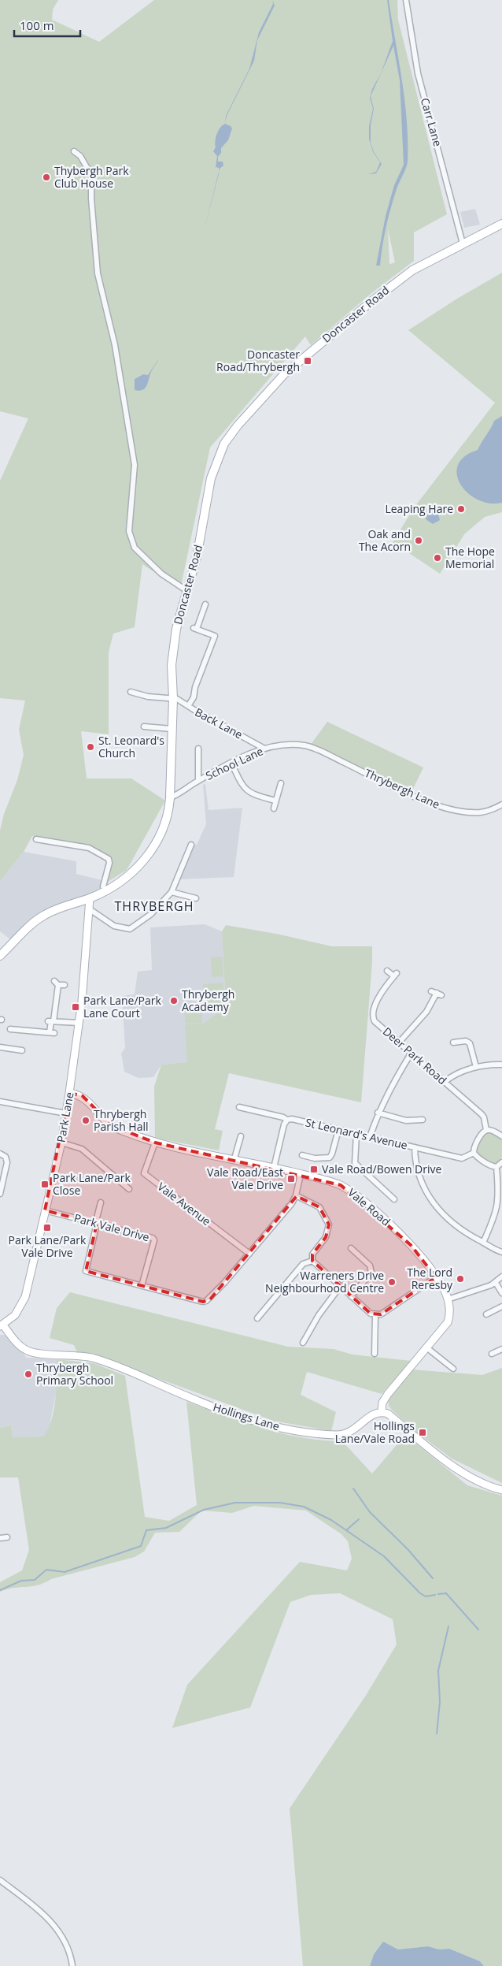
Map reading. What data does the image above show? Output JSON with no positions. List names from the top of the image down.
{
  "streets": {
    "main road": ["Doncaster Road"],
    "street": [
      "Carr Lane",
      "Back Lane",
      "School Lane",
      "Thrybergh Lane",
      "Deer Park Road",
      "Park Lane",
      "St Leonard's Avenue",
      "Vale Avenue",
      "Vale Road",
      "Park Vale Drive",
      "Hollings Lane"
    ]
  },
  "crossings": [
    ["Carr Lane", "Doncaster Road"],
    ["Doncaster Road", "Back Lane"],
    ["Doncaster Road", "School Lane"],
    ["Doncaster Road", "Park Lane"],
    ["Back Lane", "School Lane"],
    ["School Lane", "Thrybergh Lane"],
    ["Park Lane", "Vale Road"],
    ["Park Lane", "Park Vale Drive"],
    ["Park Lane", "Hollings Lane"],
    ["Vale Avenue", "Vale Road"],
    ["Vale Road", "Hollings Lane"]
  ],
  "districts": ["THRYBERGH"],
  "places": {
    "other": [
      "Thybergh Park Club House",
      "Leaping Hare",
      "Oak and The Acorn",
      "The Hope Memorial",
      "St. Leonard's Church",
      "Thrybergh Academy",
      "Thrybergh Parish Hall",
      "The Lord Reresby",
      "Warreners Drive Neighbourhood Centre",
      "Thrybergh Primary School"
    ],
    "transit": [
      "Doncaster Road/Thrybergh",
      "Park Lane/Park Lane Court",
      "Vale Road/Bowen Drive",
      "Vale Road/East Vale Drive",
      "Park Lane/Park Close",
      "Park Lane/Park Vale Drive",
      "Hollings Lane/Vale Road"
    ]
  },
  "scale_bar": "100 m"
}
